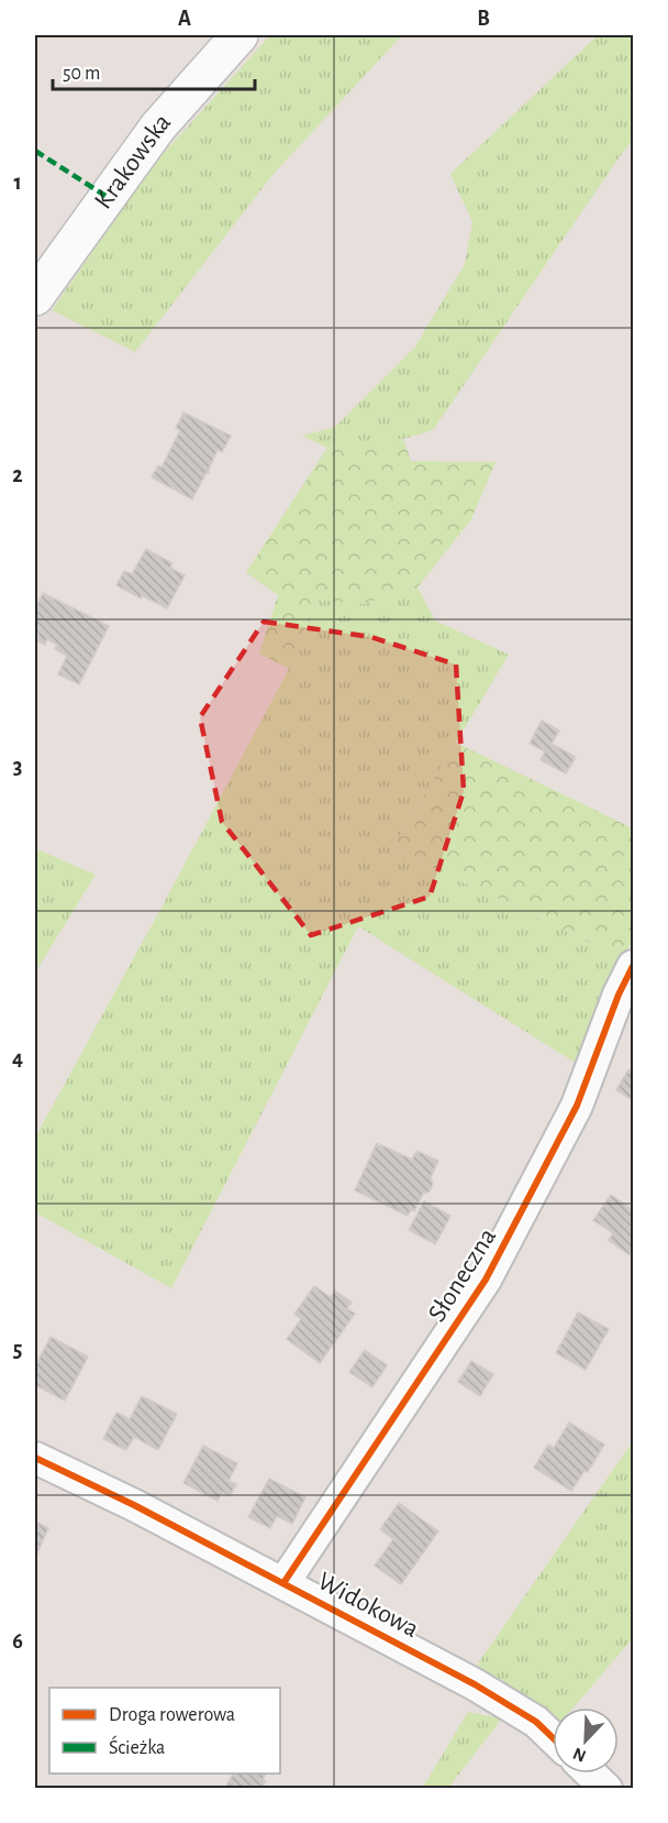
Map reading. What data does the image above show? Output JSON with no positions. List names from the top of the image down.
{
  "streets": {
    "main road": ["Krakowska"],
    "street": ["Słoneczna", "Widokowa"]
  },
  "crossings": [
    ["Słoneczna", "Widokowa"]
  ],
  "legend": ["Droga rowerowa", "Ścieżka"],
  "scale_bar": "50 m",
  "north": "bottom left",
  "grid": {
    "columns": ["A", "B"],
    "rows": [
      "1",
      "2",
      "3",
      "4",
      "5",
      "6"
    ]
  }
}
